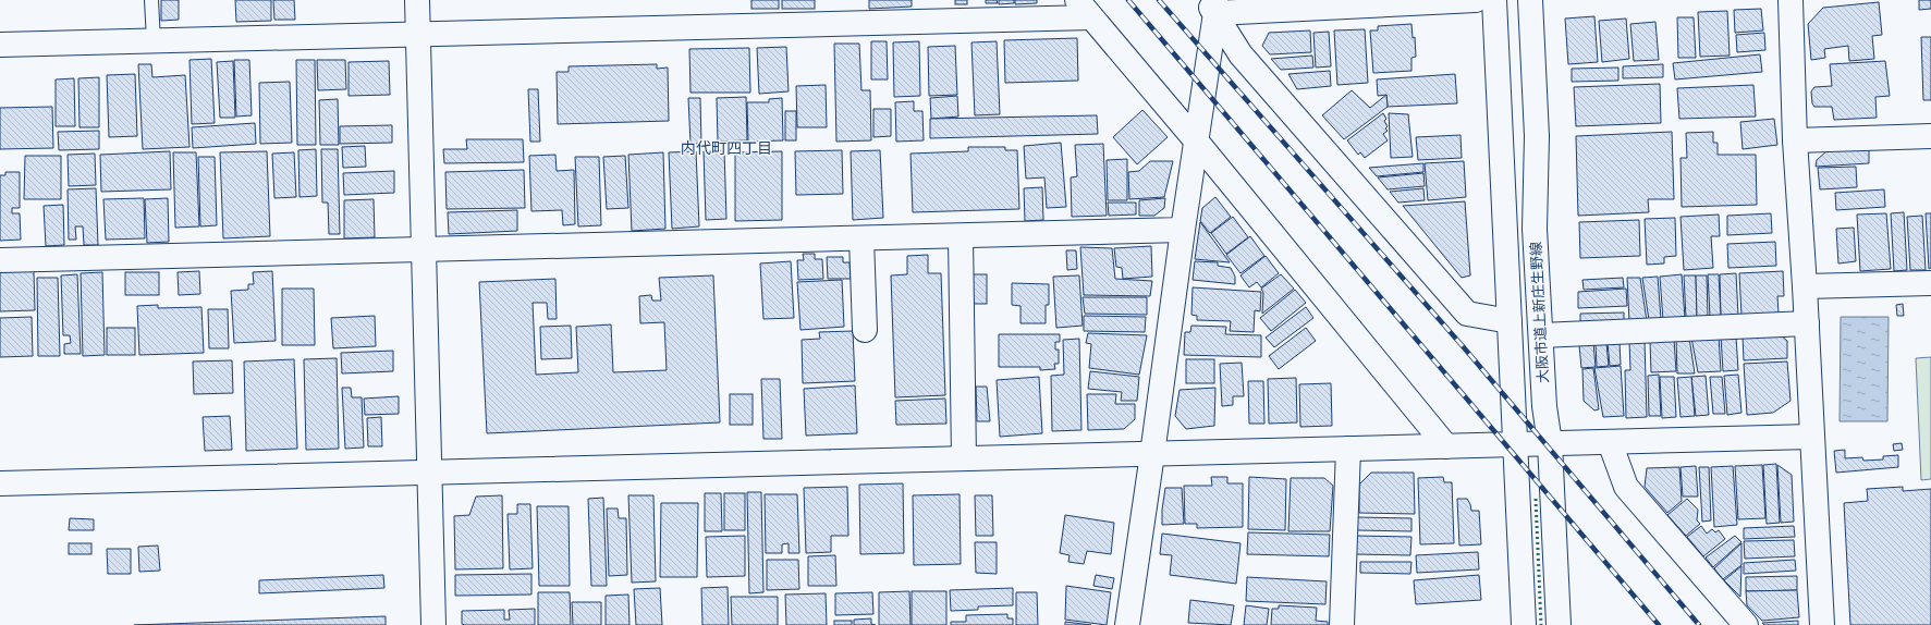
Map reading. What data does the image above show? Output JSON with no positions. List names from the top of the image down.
{
  "streets": {
    "street": ["大阪市道上新庄生野線"]
  },
  "districts": ["内代町四丁目"]
}
